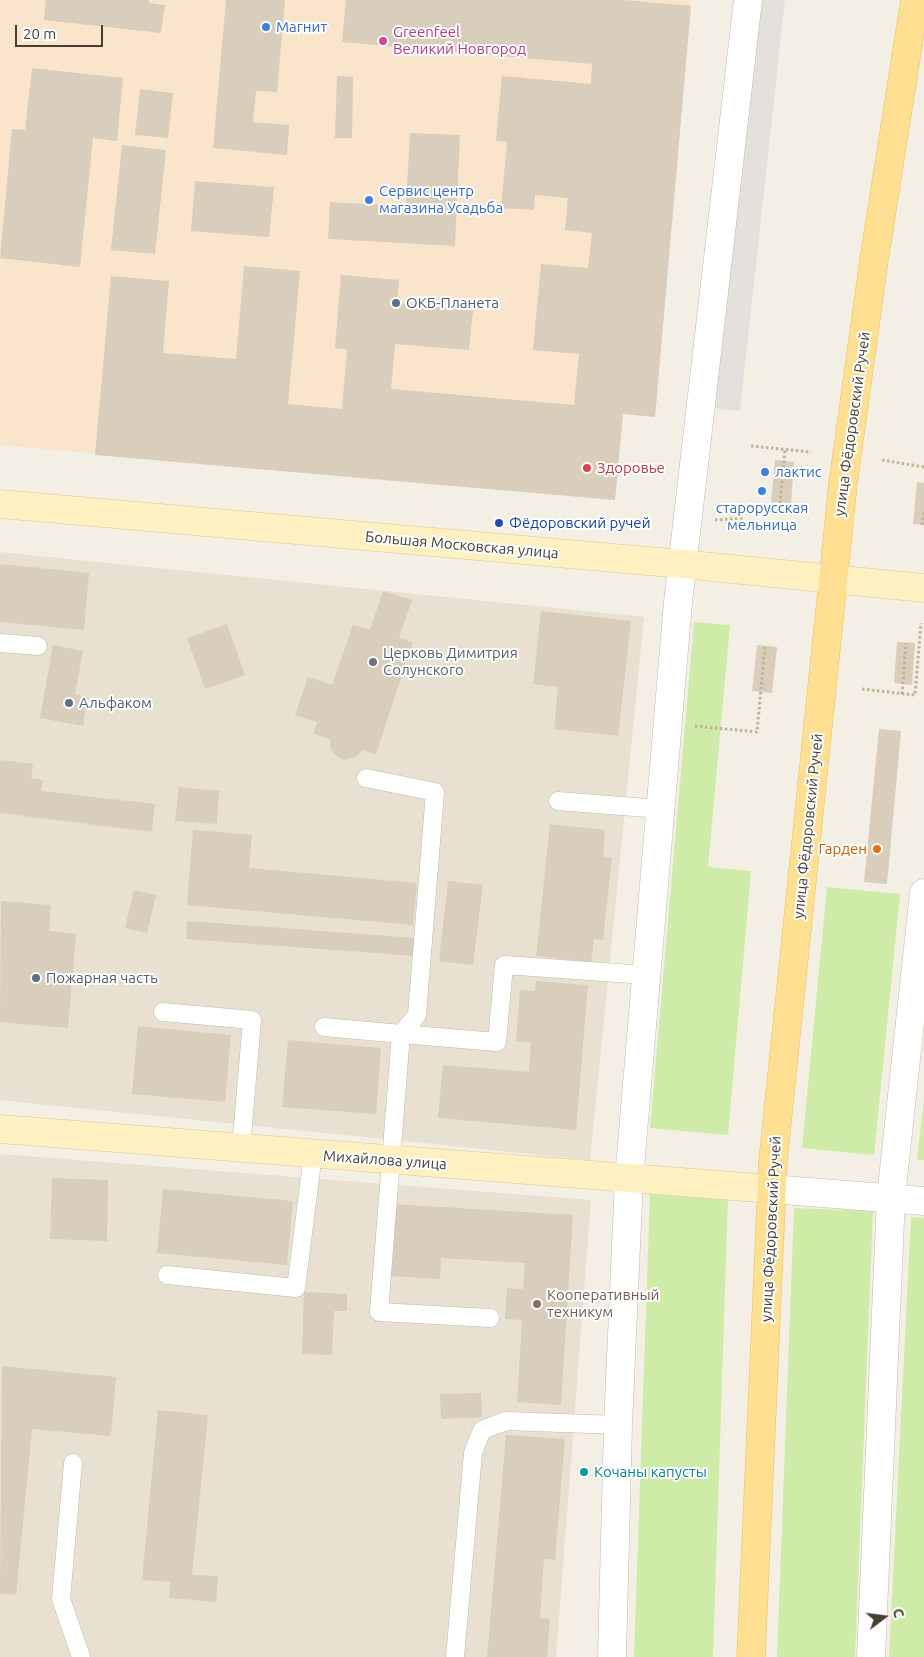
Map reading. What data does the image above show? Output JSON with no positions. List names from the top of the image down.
{
  "streets": {
    "main road": ["улица Фёдоровский Ручей"],
    "street": ["Большая Московская улица", "Михайлова улица"]
  },
  "crossings": [
    ["улица Фёдоровский Ручей", "Большая Московская улица"],
    ["улица Фёдоровский Ручей", "Михайлова улица"]
  ],
  "places": [
    "Магнит",
    "Greenfeel Великий Новгород",
    "Сервис центр магазина Усадьба",
    "ОКБ-Планета",
    "Здоровье",
    "лактис",
    "старорусская мельница",
    "Фёдоровский ручей",
    "Церковь Димитрия Солунского",
    "Альфаком",
    "Гарден",
    "Пожарная часть",
    "Кооперативный техникум",
    "Кочаны капусты"
  ],
  "scale_bar": "20 m",
  "north": "right"
}
